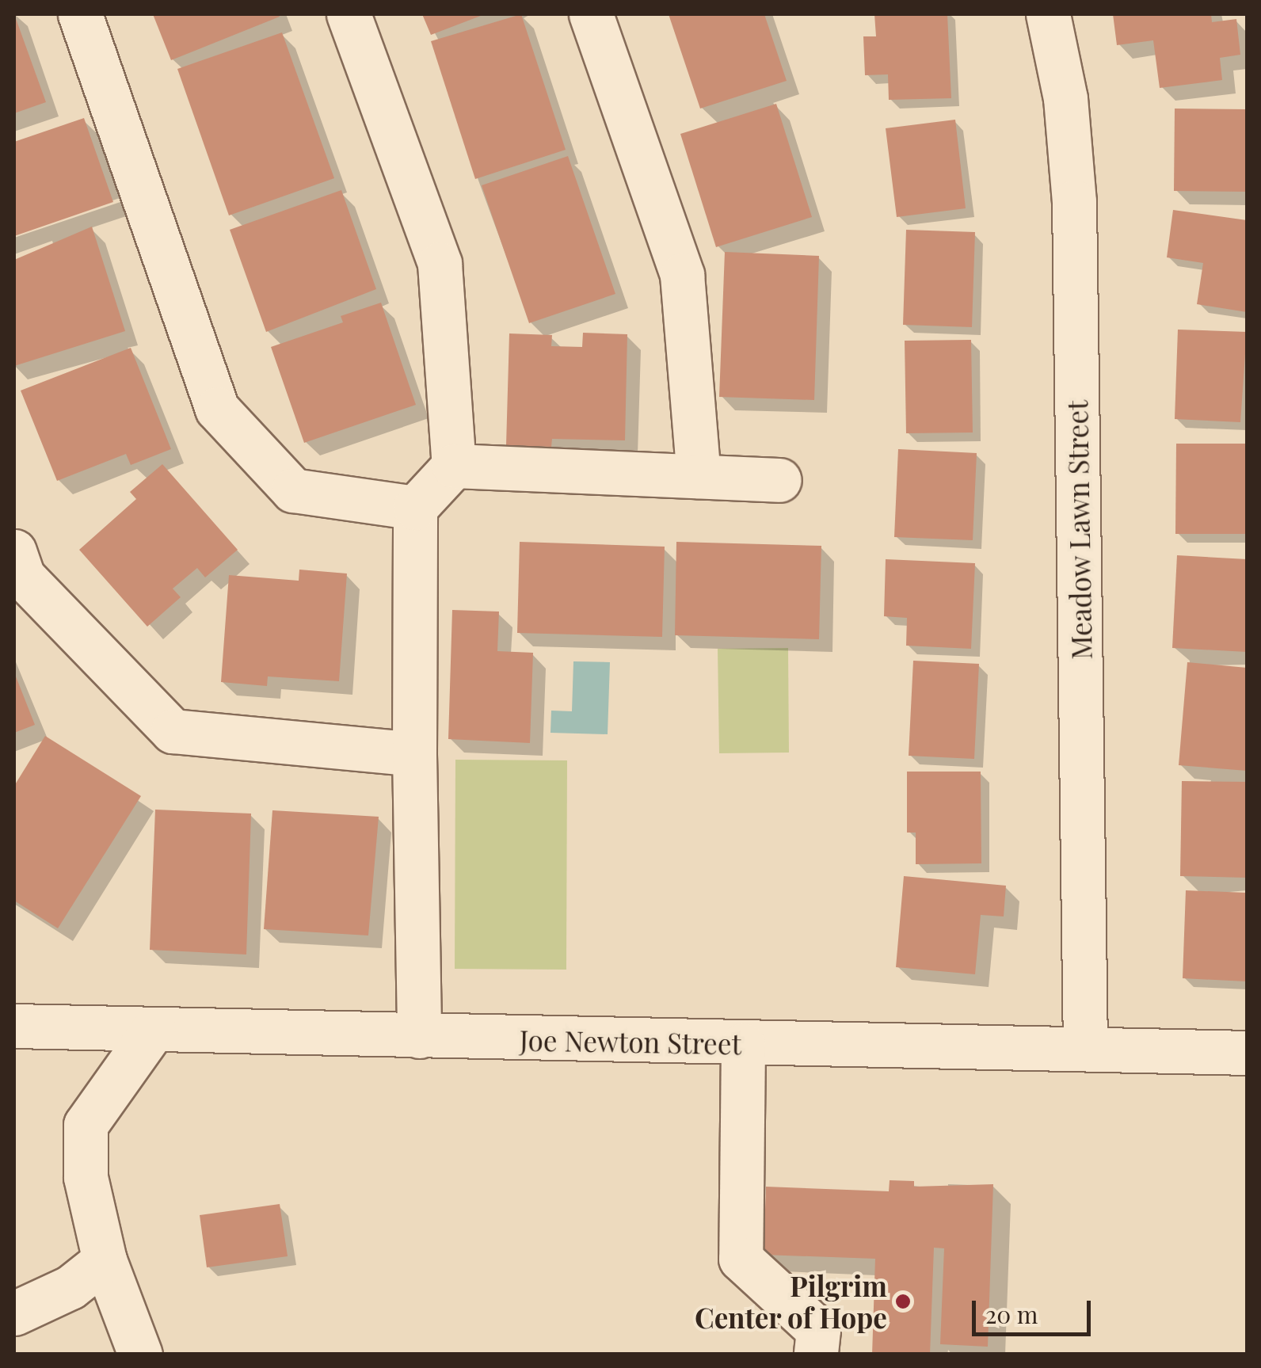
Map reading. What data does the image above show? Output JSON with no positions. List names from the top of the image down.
{
  "streets": {
    "street": ["Meadow Lawn Street", "Joe Newton Street"]
  },
  "crossings": [
    ["Meadow Lawn Street", "Joe Newton Street"]
  ],
  "places": ["Pilgrim Center of Hope"],
  "scale_bar": "20 m"
}
